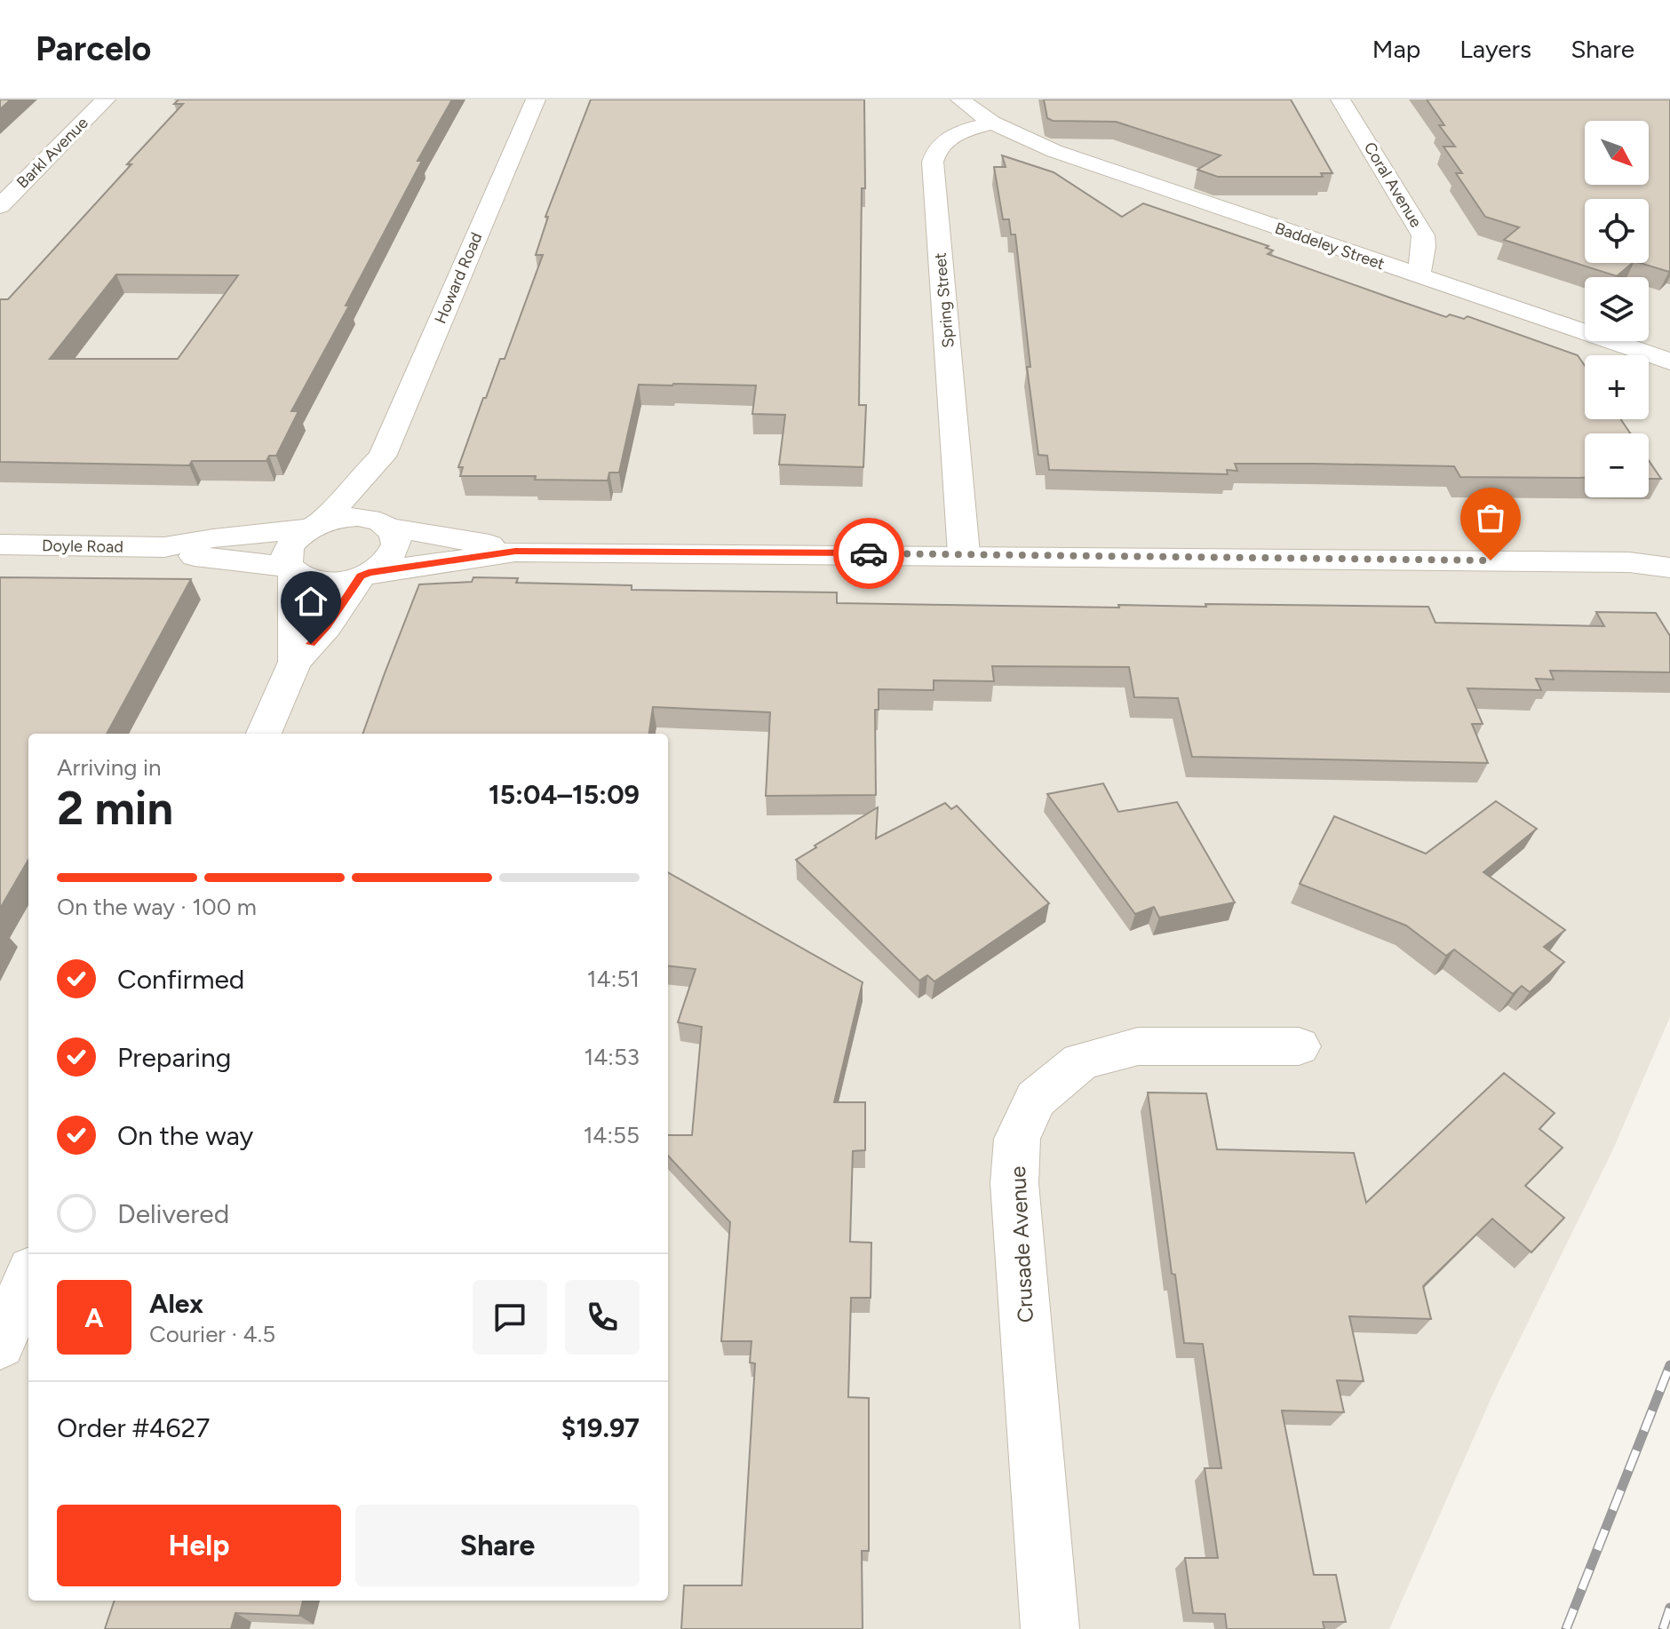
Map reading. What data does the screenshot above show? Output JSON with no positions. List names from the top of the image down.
{
  "streets": {
    "street": [
      "Barkl Avenue",
      "Coral Avenue",
      "Baddeley Street",
      "Howard Road",
      "Spring Street",
      "Doyle Road",
      "Crusade Avenue"
    ]
  },
  "crossings": [
    ["Coral Avenue", "Baddeley Street"],
    ["Baddeley Street", "Spring Street"],
    ["Howard Road", "Doyle Road"]
  ],
  "north": "bottom right",
  "page": {
    "header": "Parcelo",
    "nav": ["Map", "Layers", "Share"],
    "map_buttons": ["+", "−"],
    "heading": ["2 min", "Arriving in", "15:04–15:09"],
    "panel": [
      "Alex",
      "Courier · 4.5",
      "Order #4627",
      "$19.97"
    ],
    "bar": "On the way · 100 m",
    "list": [
      ["Confirmed", "14:51"],
      ["Preparing", "14:53"],
      ["On the way", "14:55"],
      "Delivered"
    ],
    "round": "A",
    "buttons": ["Help", "Share"]
  }
}
